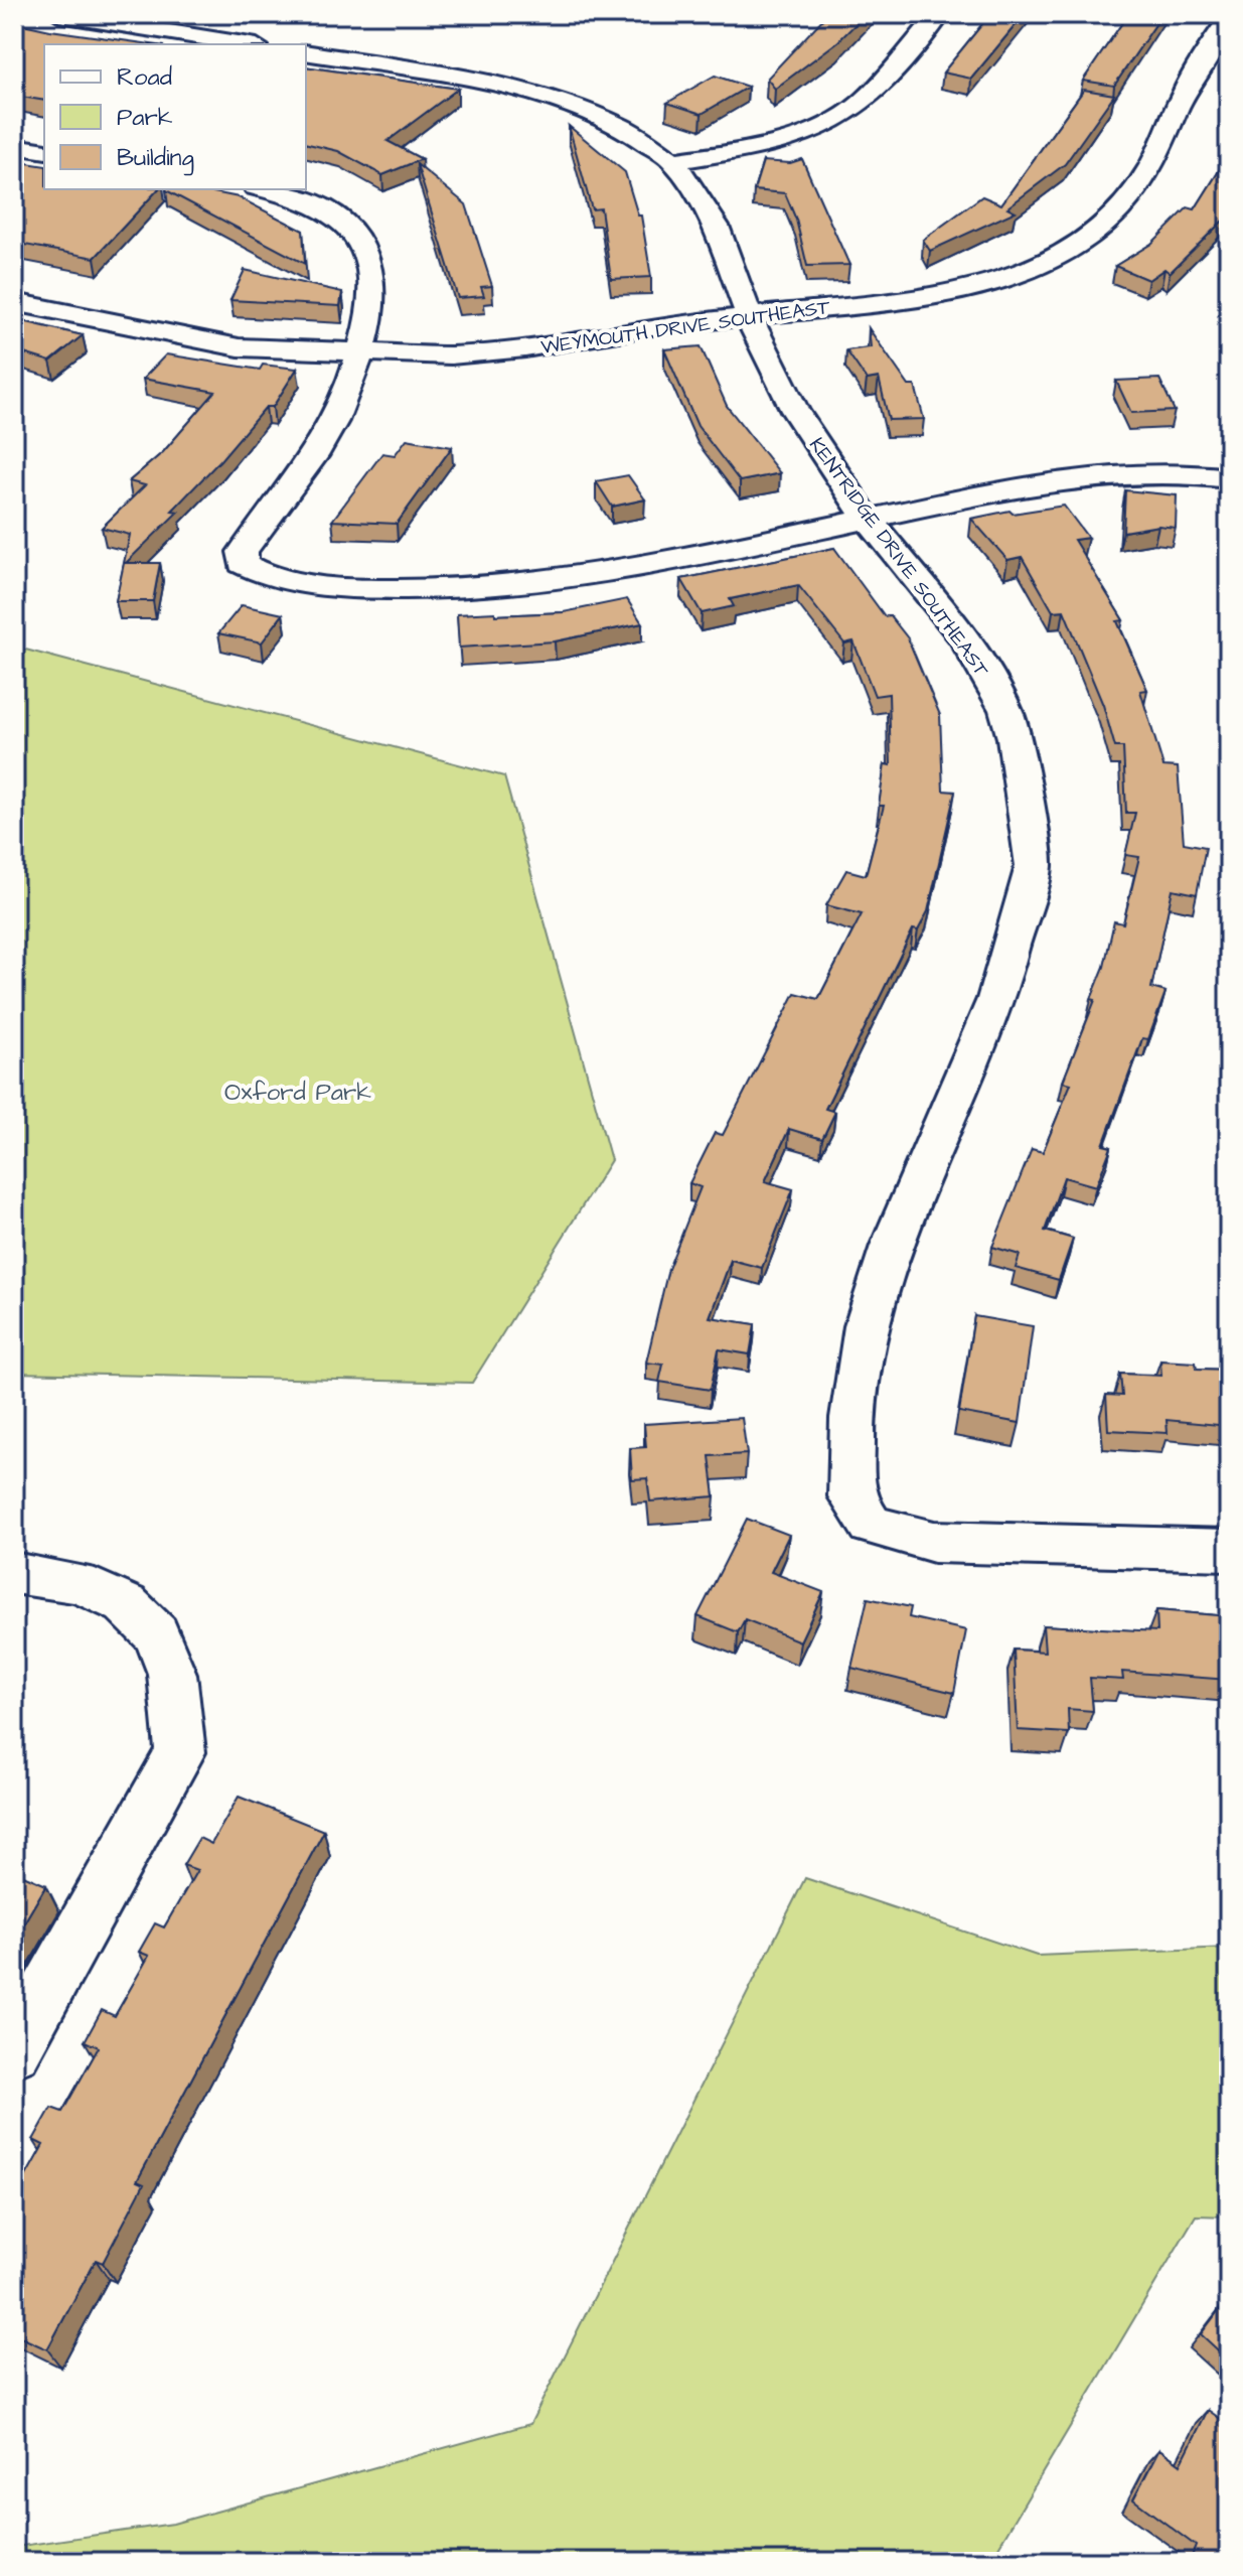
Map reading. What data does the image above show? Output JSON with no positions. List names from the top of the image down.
{
  "streets": {
    "street": ["WEYMOUTH DRIVE SOUTHEAST", "KENTRIDGE DRIVE SOUTHEAST"]
  },
  "crossings": [
    ["WEYMOUTH DRIVE SOUTHEAST", "KENTRIDGE DRIVE SOUTHEAST"]
  ],
  "parks": ["Oxford Park"],
  "legend": ["Road", "Park", "Building"]
}
